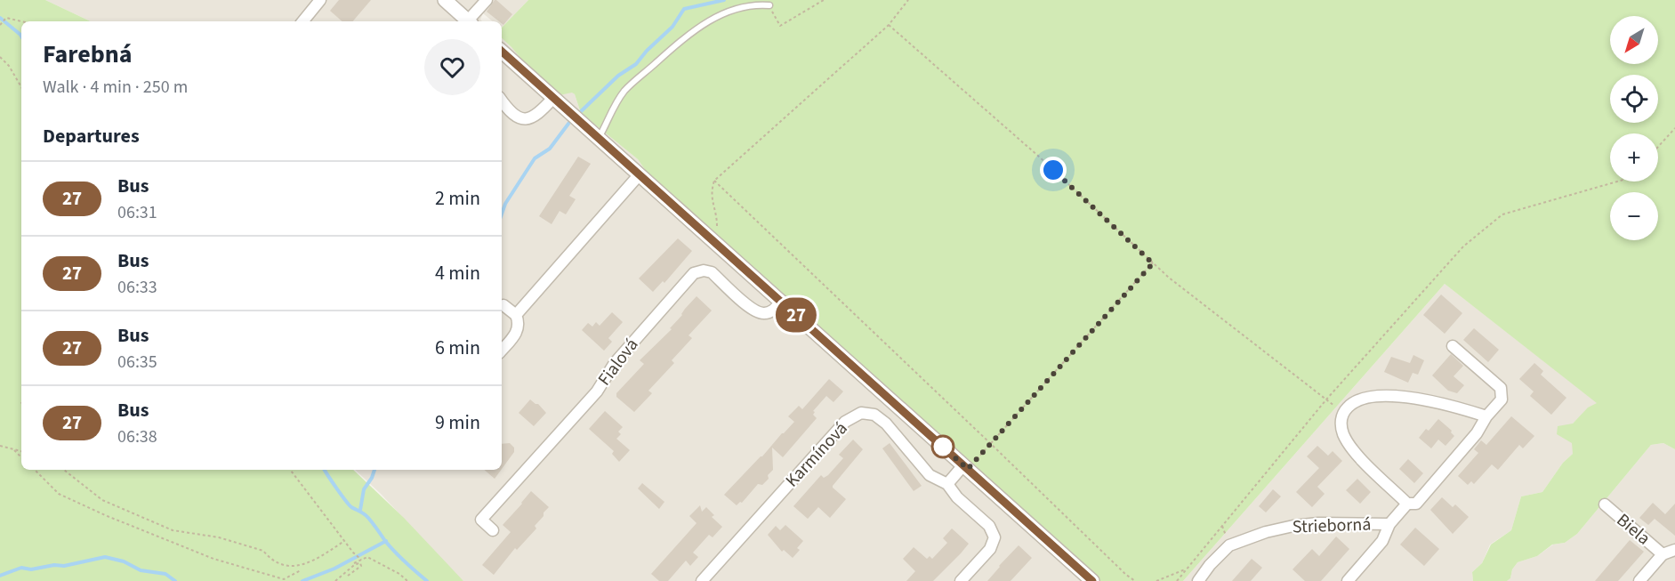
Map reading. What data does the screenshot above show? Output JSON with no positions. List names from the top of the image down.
{
  "streets": {
    "street": [
      "Fialová",
      "Karmínová",
      "Strieborná",
      "Biela"
    ]
  },
  "lines": ["bus line 27"],
  "north": "bottom left",
  "page": {
    "on_map": "27",
    "map_buttons": ["+", "−"],
    "heading": [
      ["Farebná", "Walk · 4 min · 250 m"],
      "Departures"
    ],
    "list": [
      {
        "mark": "27",
        "name": "Bus",
        "note": "06:31",
        "value": "2 min"
      },
      {
        "mark": "27",
        "name": "Bus",
        "note": "06:33",
        "value": "4 min"
      },
      {
        "mark": "27",
        "name": "Bus",
        "note": "06:35",
        "value": "6 min"
      },
      {
        "mark": "27",
        "name": "Bus",
        "note": "06:38",
        "value": "9 min"
      }
    ]
  }
}
